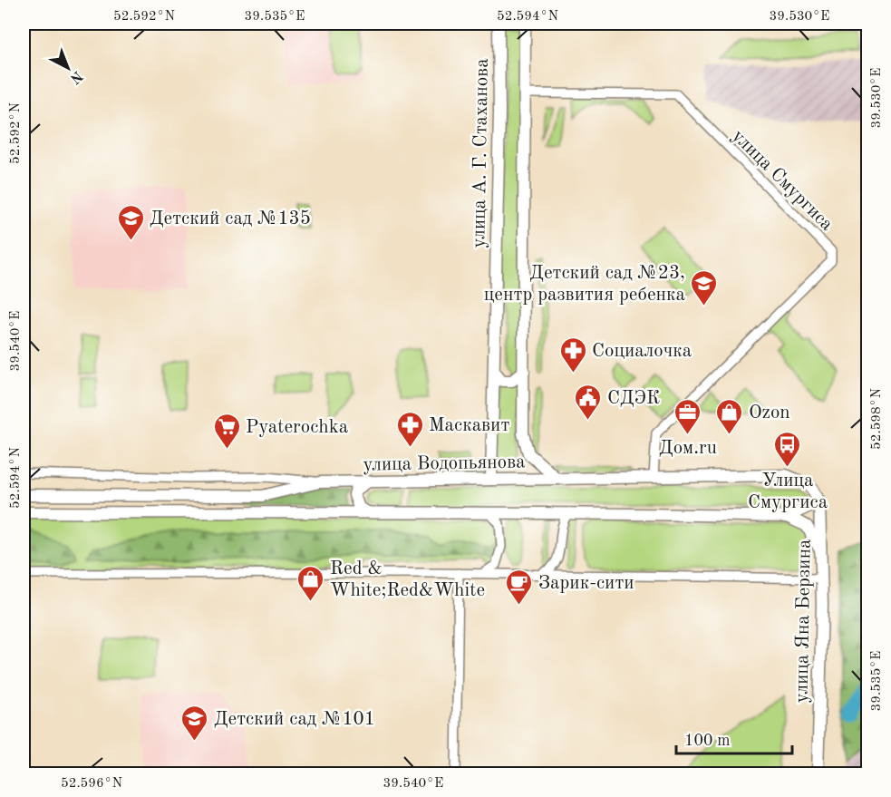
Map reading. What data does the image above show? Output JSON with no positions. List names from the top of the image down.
{
  "streets": {
    "main road": ["улица А. Г. Стаханова", "улица Водопьянова", "улица Яна Берзина"],
    "street": ["улица Смургиса"]
  },
  "crossings": [
    ["улица А. Г. Стаханова", "улица Водопьянова"],
    ["улица Смургиса", "улица Водопьянова"],
    ["улица Водопьянова", "улица Яна Берзина"]
  ],
  "places": {
    "school or university": ["Детский сад №135", "Детский сад №23, центр развития ребенка", "Детский сад №101"],
    "pharmacy": ["Социалочка", "Маскавит"],
    "public building": ["СДЭК"],
    "office": ["Дом.ru"],
    "shop": ["Ozon", "Red & White;Red&White"],
    "supermarket": ["Pyaterochka"],
    "bus stop": ["Улица Смургиса"],
    "cafe": ["Зарик-сити"]
  },
  "scale_bar": "100 m",
  "north": "bottom right",
  "coordinates": [
    "52.592°N",
    "39.535°E",
    "52.594°N",
    "39.530°E",
    "39.540°E",
    "52.598°N",
    "52.596°N"
  ]
}
